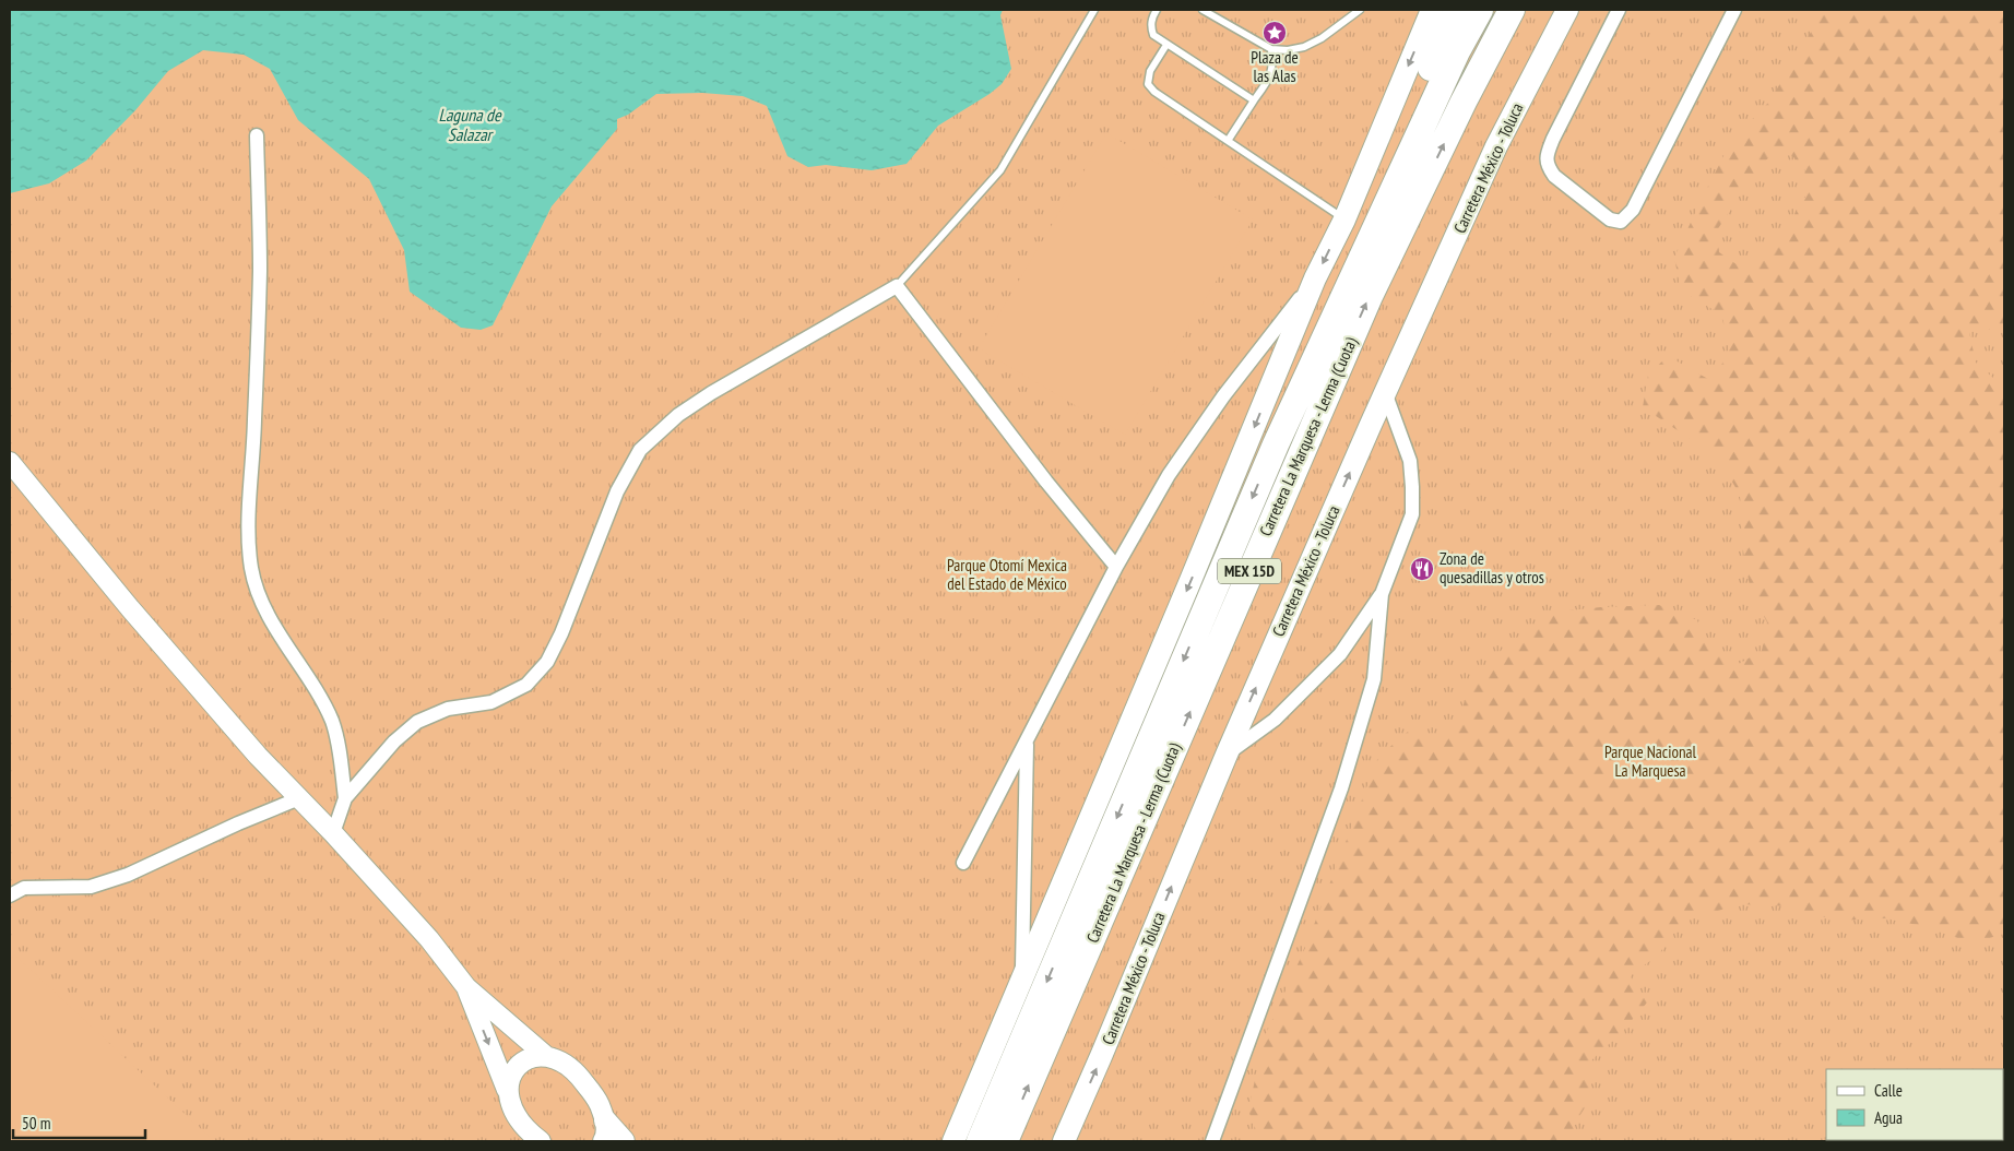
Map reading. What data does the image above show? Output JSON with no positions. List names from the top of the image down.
{
  "streets": {
    "highway": ["Carretera La Marquesa - Lerma (Cuota)", "MEX 15D"],
    "main road": ["Carretera México - Toluca"]
  },
  "water": ["Laguna de Salazar"],
  "parks": ["Parque Otomí Mexica del Estado de México", "Parque Nacional La Marquesa"],
  "places": {
    "place": ["Plaza de las Alas"],
    "restaurant": ["Zona de quesadillas y otros"]
  },
  "legend": ["Calle", "Agua"],
  "scale_bar": "50 m"
}
